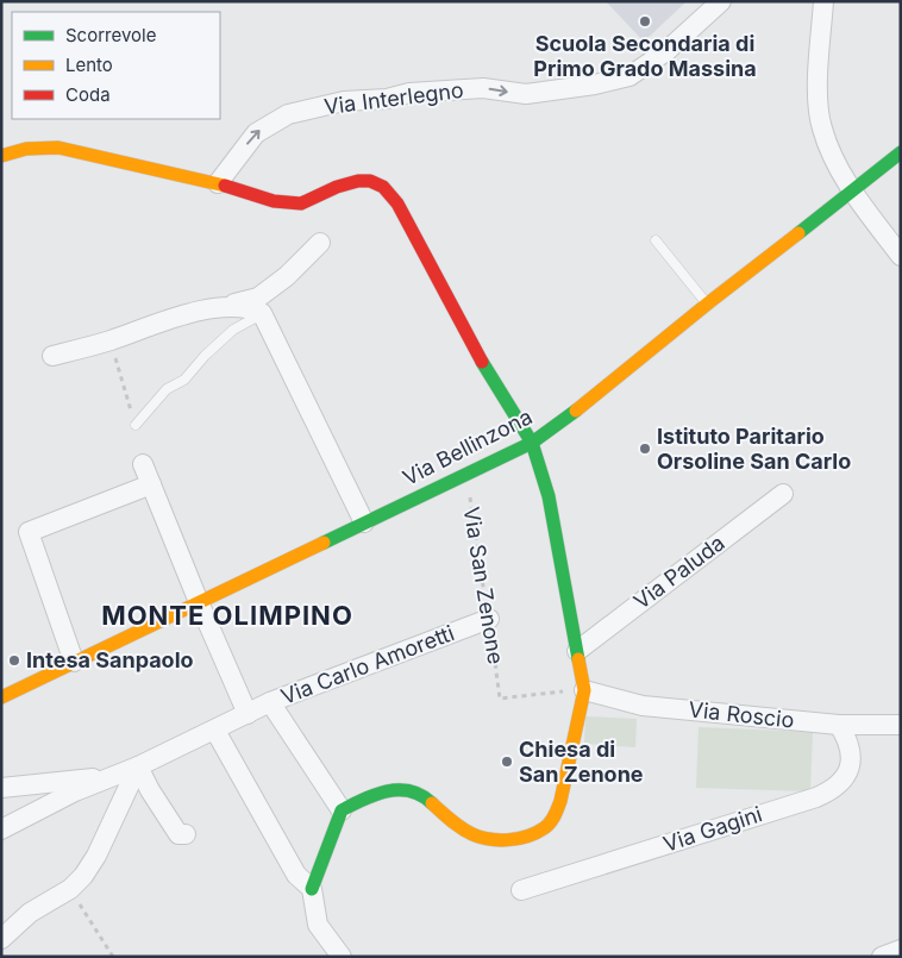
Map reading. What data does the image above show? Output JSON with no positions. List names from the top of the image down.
{
  "streets": {
    "street": [
      "Via Interlegno",
      "Via Bellinzona",
      "Via Paluda",
      "Via Carlo Amoretti",
      "Via Roscio",
      "Via Gagini"
    ],
    "path": ["Via San Zenone"]
  },
  "crossings": [
    ["Via Bellinzona", "Via San Zenone"],
    ["Via San Zenone", "Via Carlo Amoretti"],
    ["Via San Zenone", "Via Roscio"],
    ["Via Roscio", "Via Gagini"]
  ],
  "one_way": ["Via Interlegno"],
  "districts": ["MONTE OLIMPINO"],
  "places": [
    "Scuola Secondaria di Primo Grado Massina",
    "Istituto Paritario Orsoline San Carlo",
    "Intesa Sanpaolo",
    "Chiesa di San Zenone"
  ],
  "legend": ["Scorrevole", "Lento", "Coda"]
}
